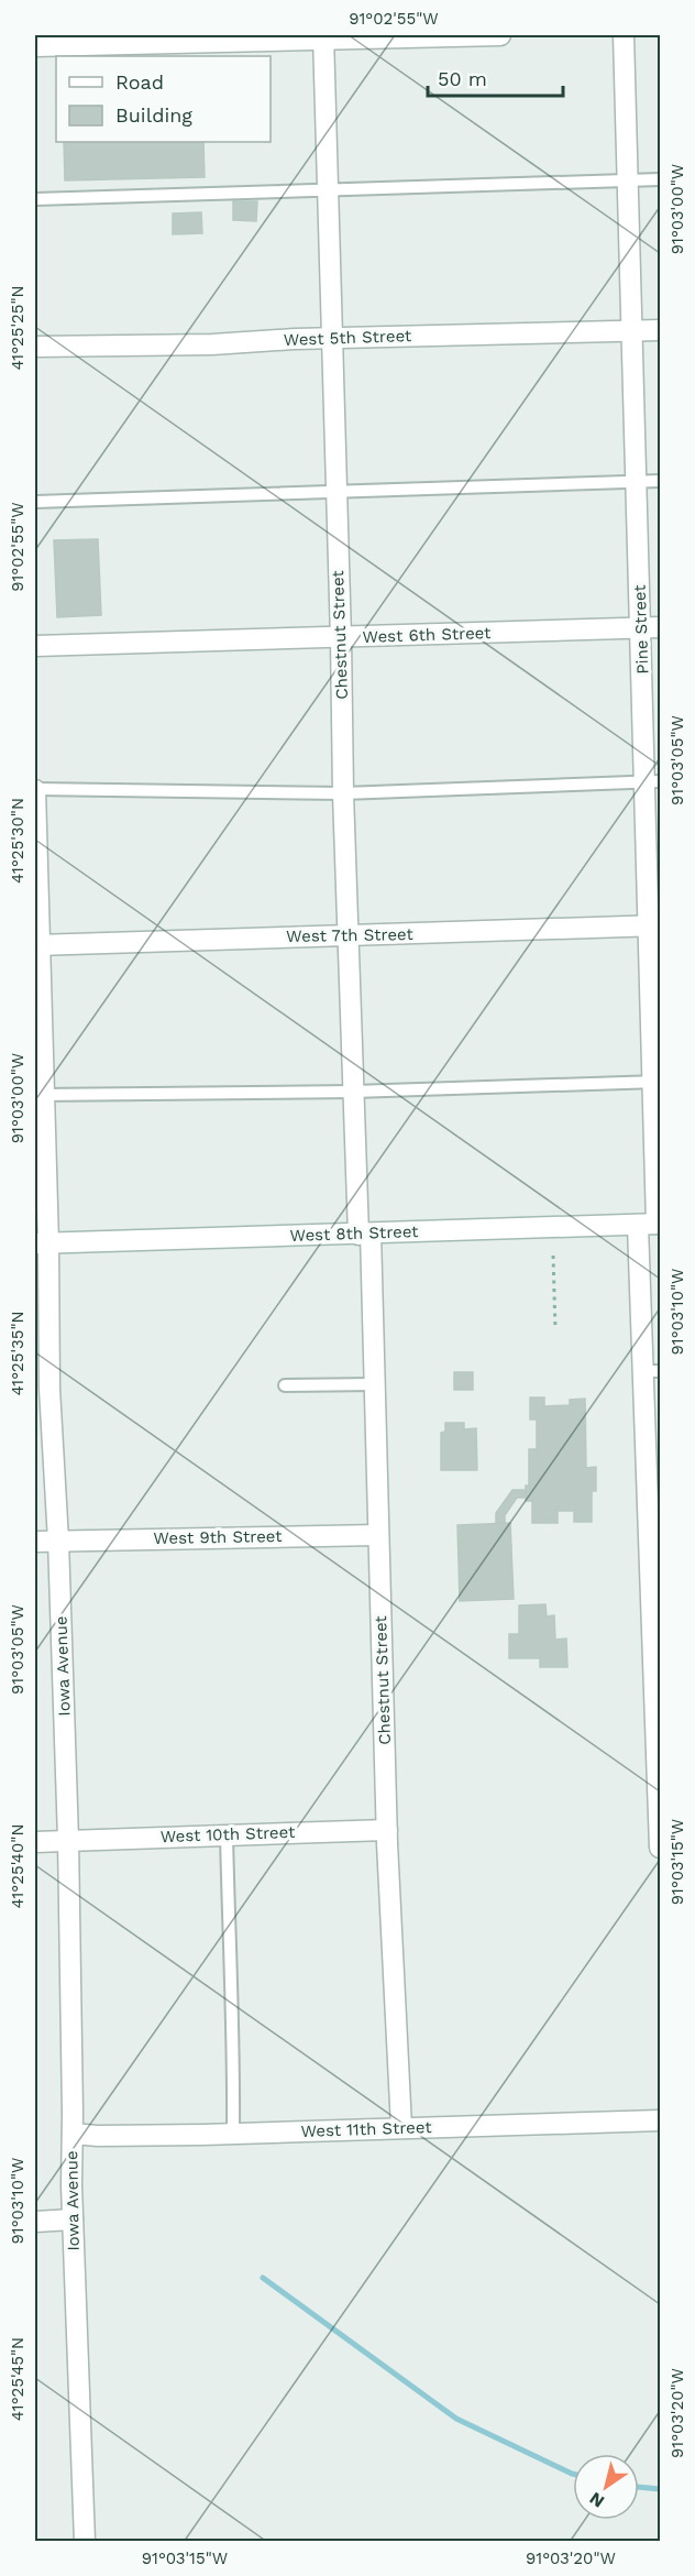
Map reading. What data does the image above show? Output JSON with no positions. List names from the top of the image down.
{
  "streets": {
    "street": [
      "West 5th Street",
      "Pine Street",
      "Chestnut Street",
      "West 6th Street",
      "West 7th Street",
      "West 8th Street",
      "West 9th Street",
      "Iowa Avenue",
      "West 10th Street",
      "West 11th Street"
    ]
  },
  "crossings": [
    ["West 5th Street", "Pine Street"],
    ["West 5th Street", "Chestnut Street"],
    ["Pine Street", "West 6th Street"],
    ["Pine Street", "West 7th Street"],
    ["Pine Street", "West 8th Street"],
    ["Chestnut Street", "West 6th Street"],
    ["Chestnut Street", "West 7th Street"],
    ["Chestnut Street", "West 8th Street"],
    ["Chestnut Street", "West 9th Street"],
    ["Chestnut Street", "West 10th Street"],
    ["Chestnut Street", "West 11th Street"],
    ["West 7th Street", "Iowa Avenue"],
    ["West 8th Street", "Iowa Avenue"],
    ["West 9th Street", "Iowa Avenue"],
    ["Iowa Avenue", "West 10th Street"],
    ["Iowa Avenue", "West 11th Street"]
  ],
  "legend": ["Road", "Building"],
  "scale_bar": "50 m",
  "north": "bottom left",
  "coordinates": [
    "91°02'55\"W",
    "91°03'00\"W",
    "41°25'25\"N",
    "91°03'05\"W",
    "41°25'30\"N",
    "91°03'10\"W",
    "41°25'35\"N",
    "91°03'15\"W",
    "41°25'40\"N",
    "41°25'45\"N",
    "91°03'20\"W"
  ]
}
